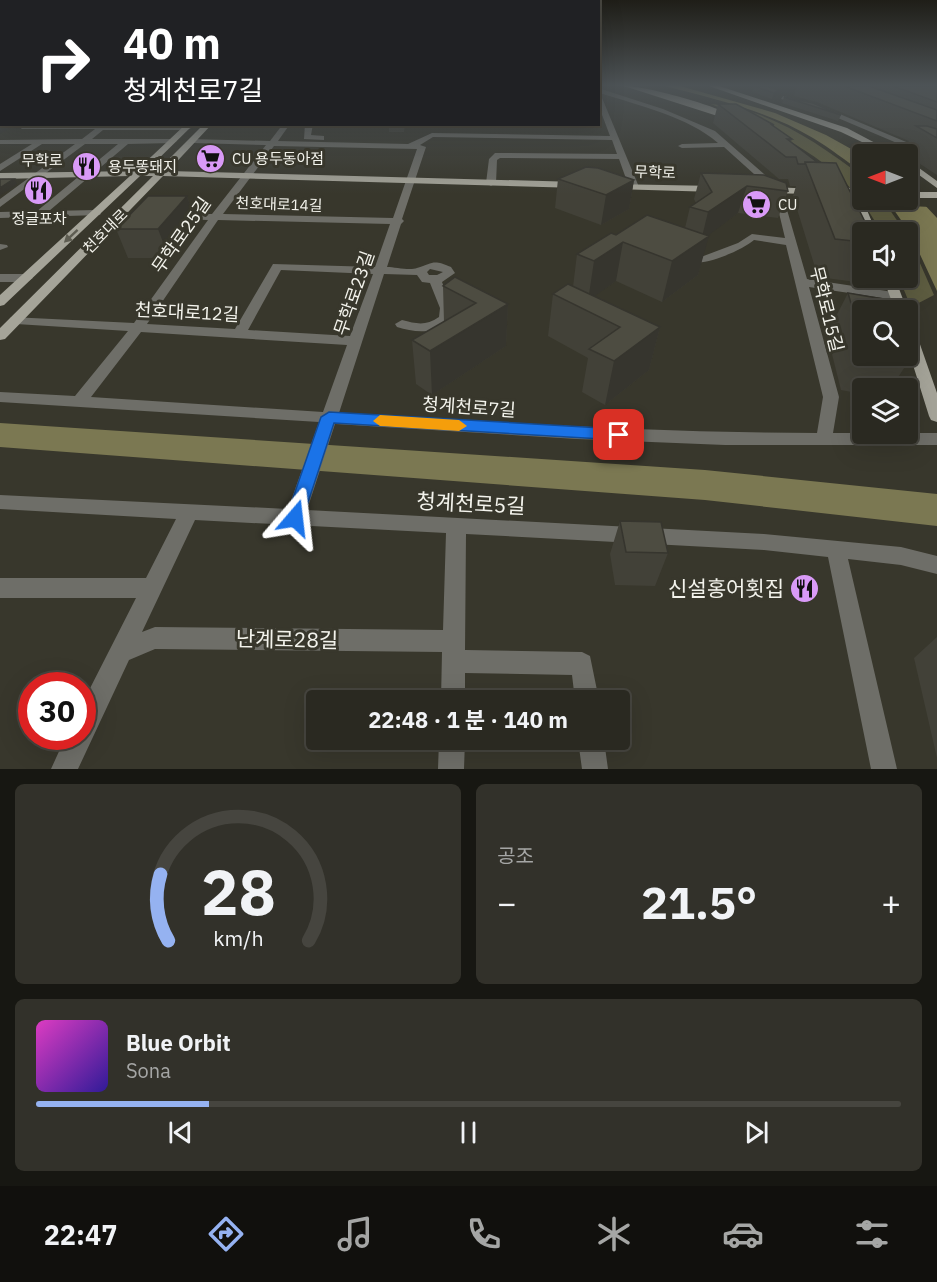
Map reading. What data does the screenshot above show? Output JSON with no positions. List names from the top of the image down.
{
  "streets": {
    "main road": ["무학로", "천호대로"],
    "street": [
      "천호대로14길",
      "무학로25길",
      "무학로23길",
      "무학로15길",
      "천호대로12길",
      "청계천로7길",
      "청계천로5길",
      "난계로28길"
    ]
  },
  "crossings": [
    ["무학로", "천호대로"],
    ["무학로", "무학로25길"],
    ["무학로", "무학로23길"],
    ["천호대로14길", "무학로25길"],
    ["천호대로14길", "무학로23길"],
    ["천호대로", "천호대로12길"],
    ["무학로25길", "천호대로12길"],
    ["무학로25길", "청계천로7길"],
    ["무학로23길", "천호대로12길"],
    ["무학로23길", "청계천로7길"],
    ["무학로23길", "청계천로5길"],
    ["무학로15길", "청계천로7길"]
  ],
  "places": {
    "supermarket": ["CU 용두동아점", "CU"],
    "restaurant": ["용두똥돼지", "정글포차", "신설홍어횟집"]
  },
  "north": "left",
  "page": {
    "turn": ["40 m", "청계천로7길"],
    "limit": "30",
    "trip": "22:48 · 1 분 · 140 m",
    "tile": "공조",
    "heat": ["−", "21.5°", "+"],
    "song": ["Blue Orbit", "Sona"],
    "tabs": "22:47",
    "gauge": ["28", "km/h"]
  }
}
